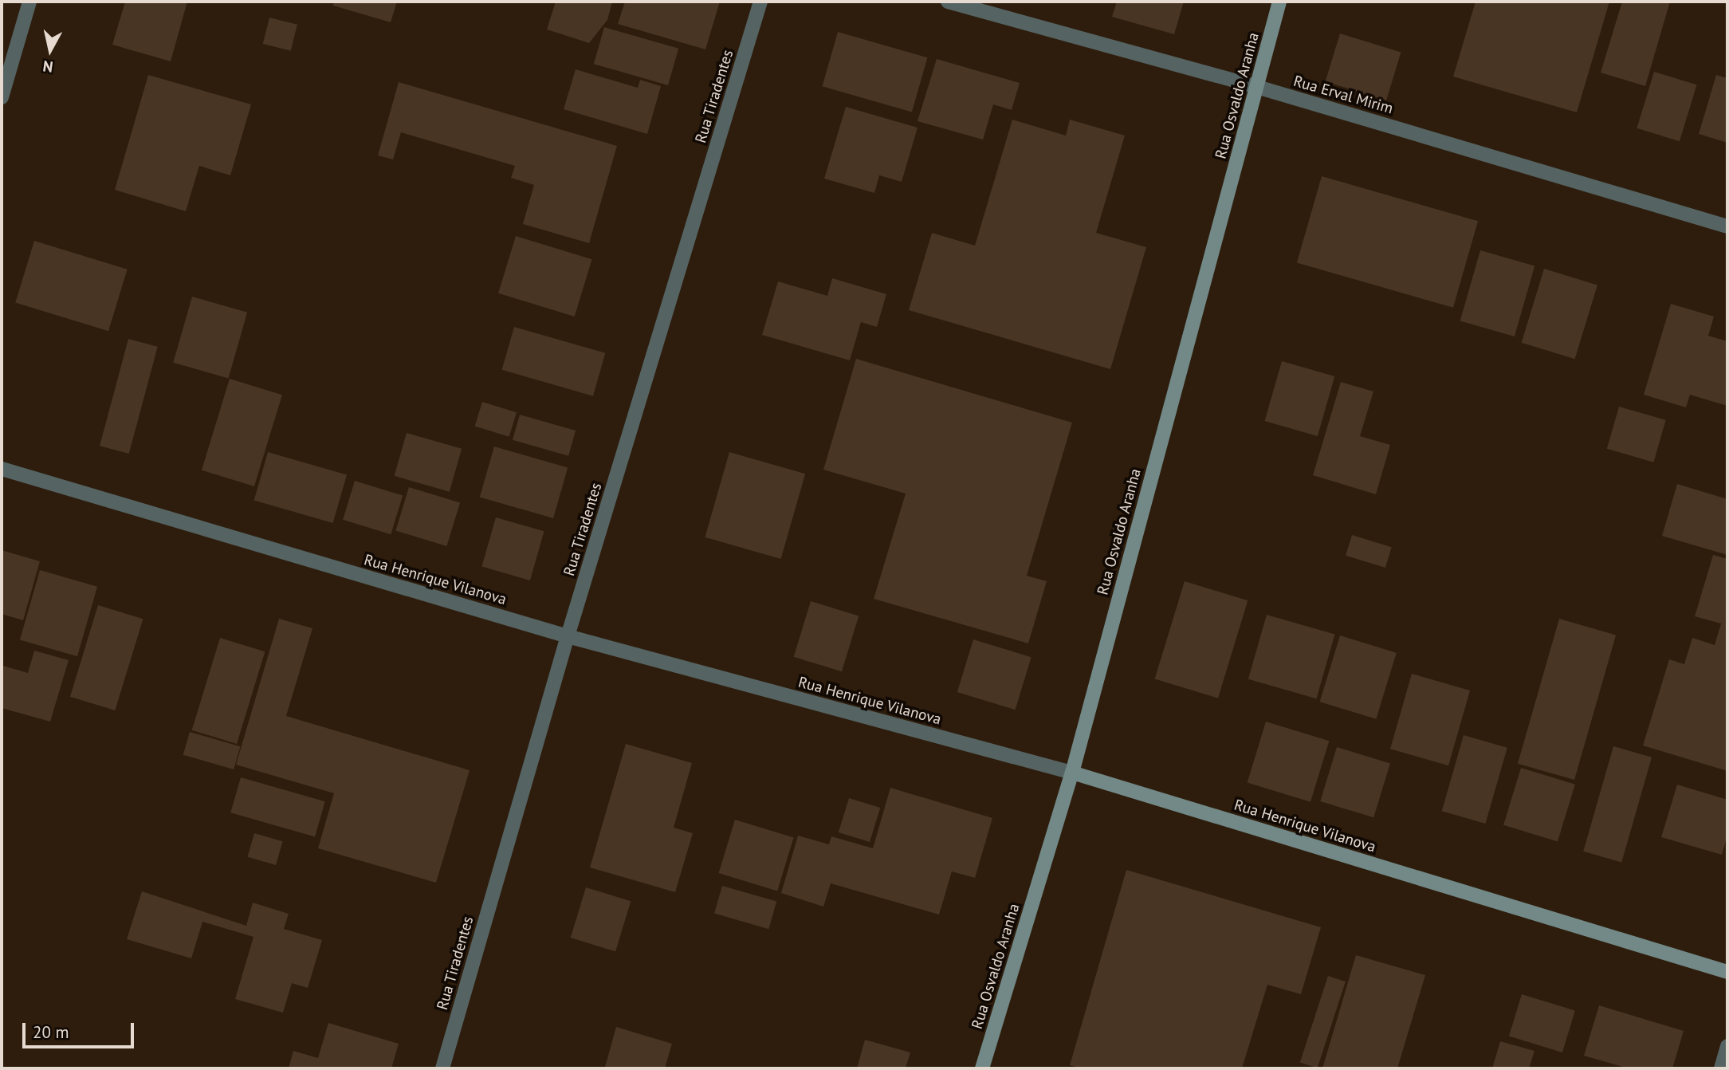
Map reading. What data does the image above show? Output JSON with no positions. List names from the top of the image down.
{
  "streets": {
    "main road": ["Rua Osvaldo Aranha", "Rua Henrique Vilanova"],
    "street": ["Rua Erval Mirim", "Rua Tiradentes"]
  },
  "crossings": [
    ["Rua Erval Mirim", "Rua Osvaldo Aranha"],
    ["Rua Osvaldo Aranha", "Rua Henrique Vilanova"],
    ["Rua Tiradentes", "Rua Henrique Vilanova"]
  ],
  "scale_bar": "20 m",
  "north": "bottom"
}
